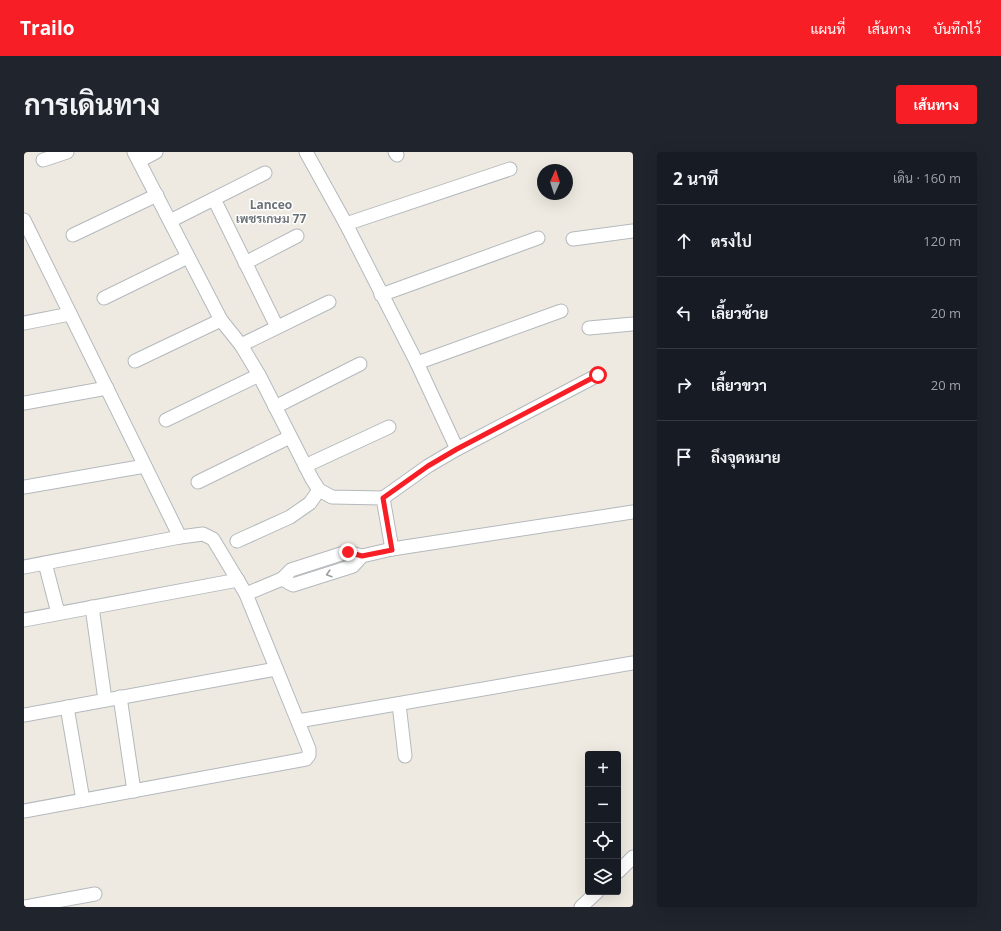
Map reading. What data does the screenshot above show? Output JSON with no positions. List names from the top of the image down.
{
  "districts": ["Lanceo เพชรเกษม 77"],
  "north": "top",
  "page": {
    "header": "Trailo",
    "nav": ["แผนที่", "เส้นทาง", "บันทึกไว้"],
    "title": "การเดินทาง",
    "buttons": "เส้นทาง",
    "heading": ["2 นาที", "เดิน · 160 m"],
    "list": [
      ["ตรงไป", "120 m"],
      ["เลี้ยวซ้าย", "20 m"],
      ["เลี้ยวขวา", "20 m"],
      "ถึงจุดหมาย"
    ],
    "map_buttons": ["+", "−"]
  }
}
